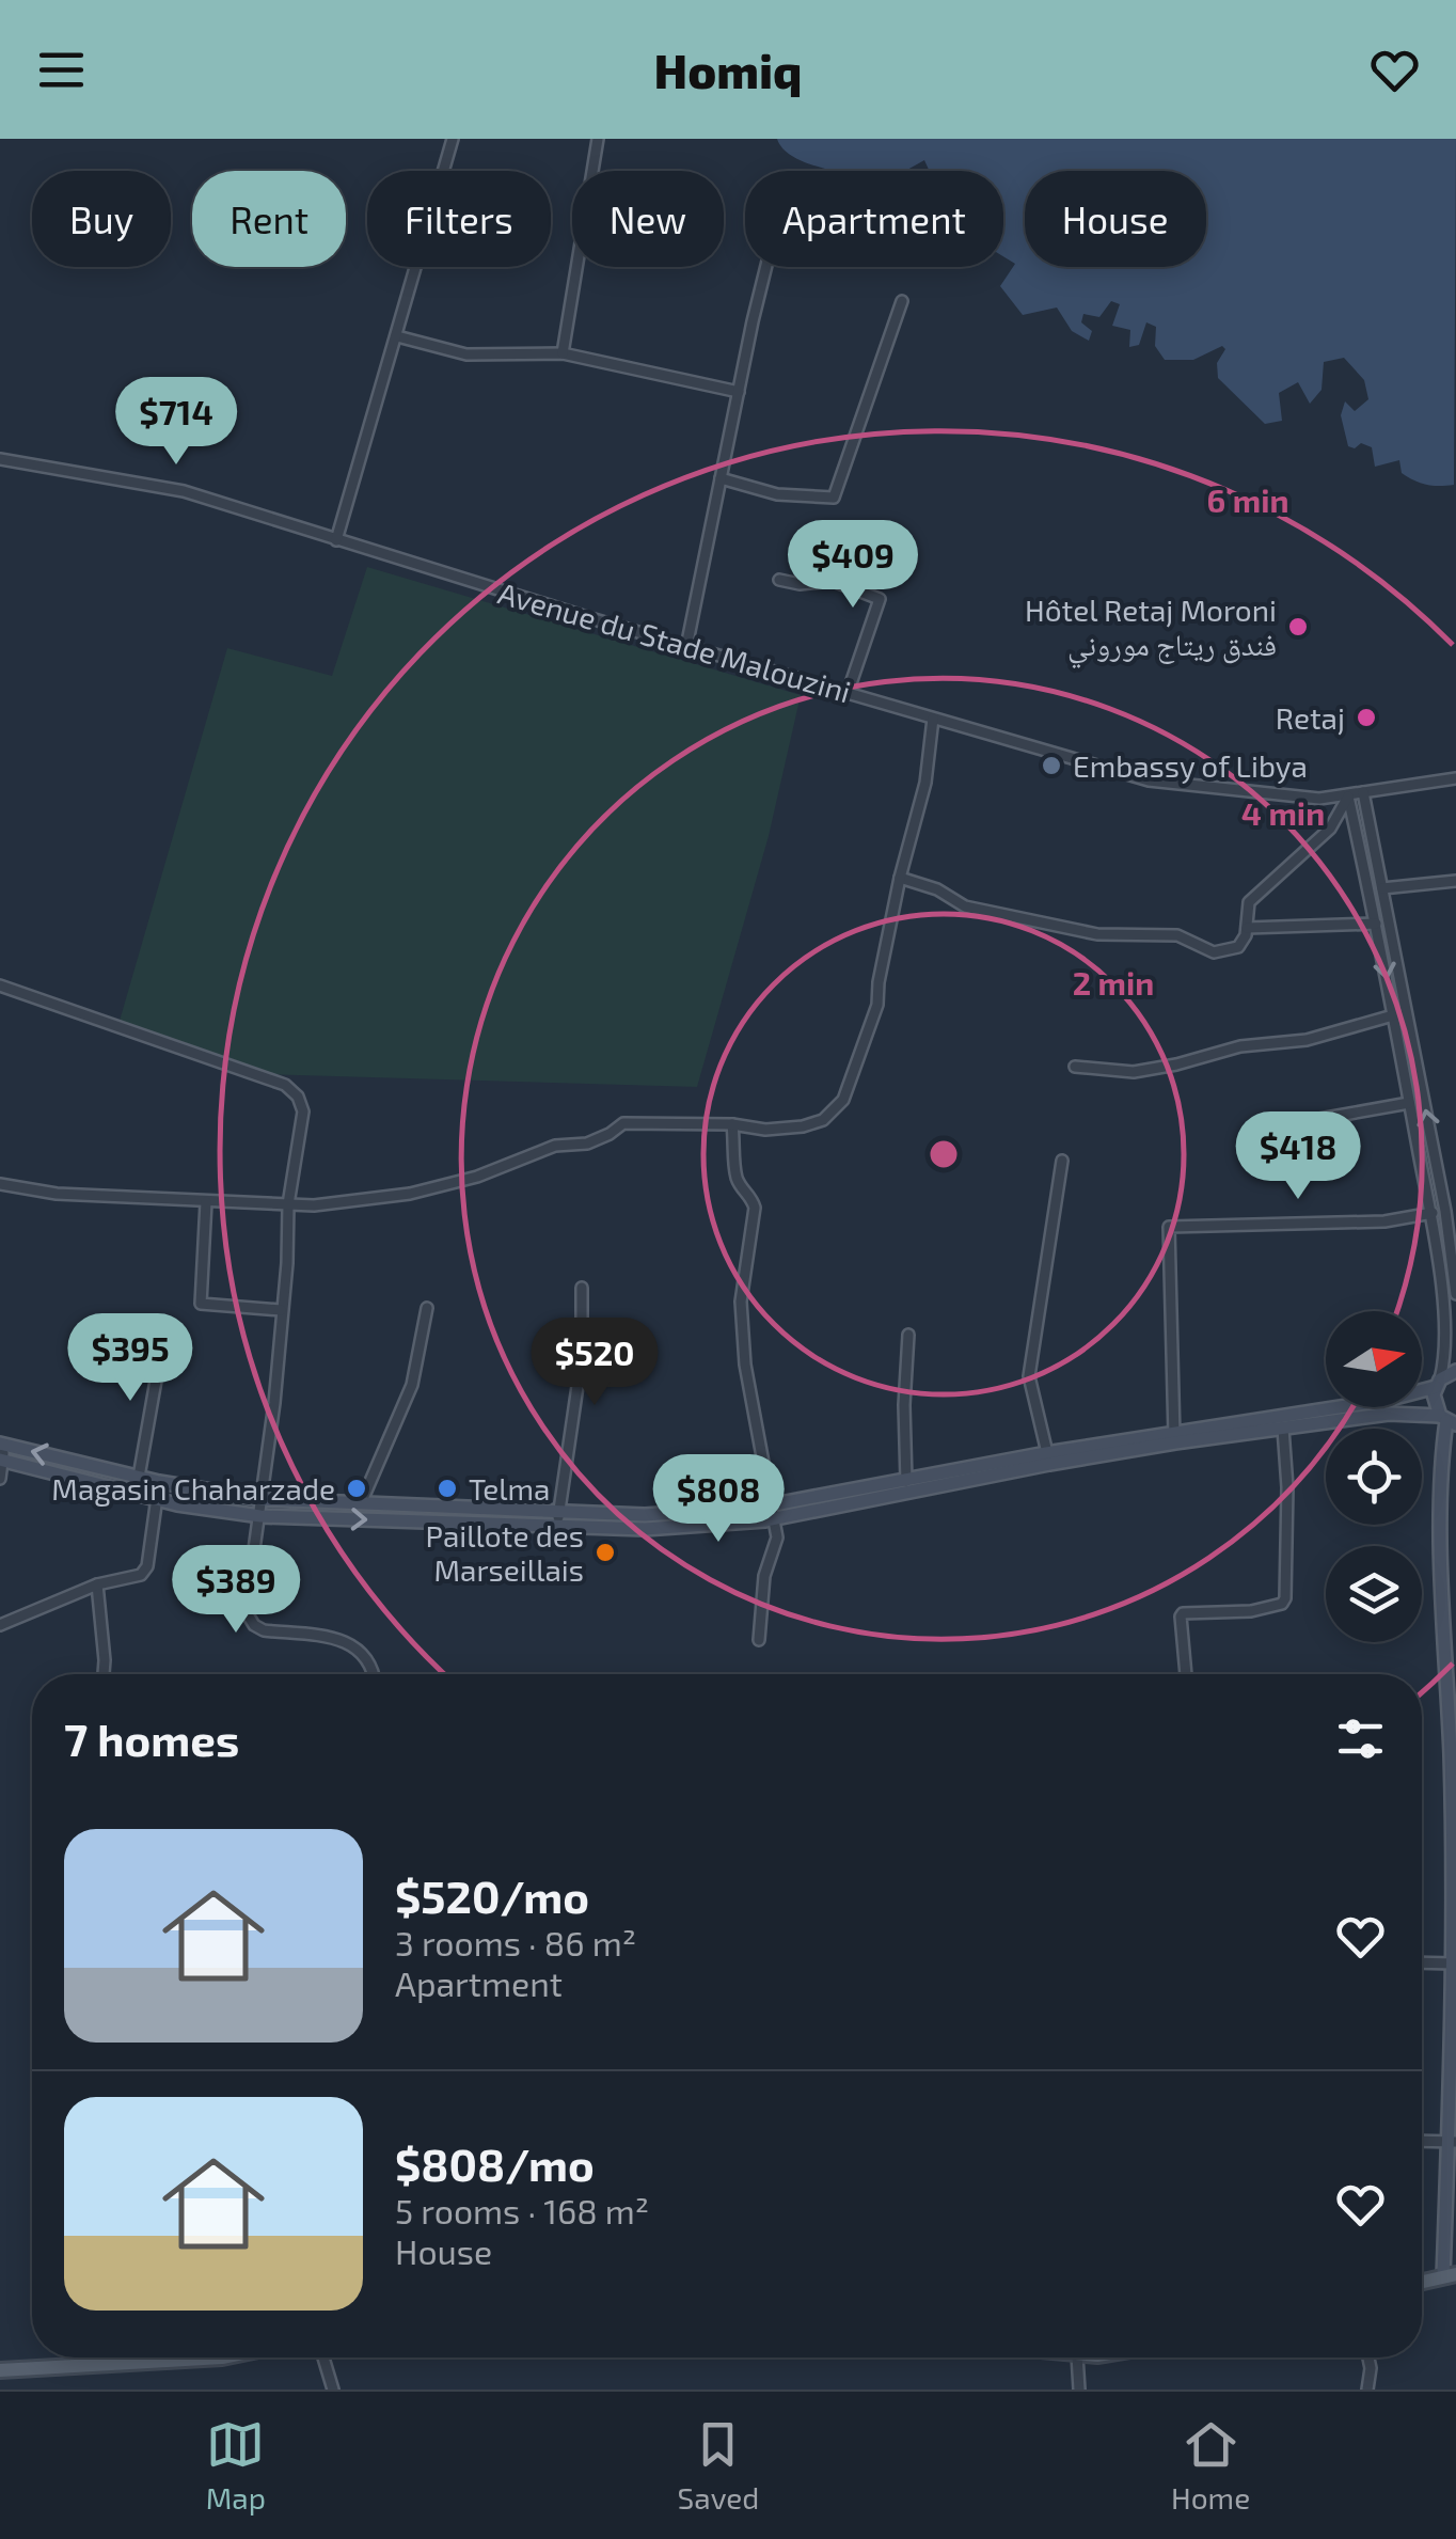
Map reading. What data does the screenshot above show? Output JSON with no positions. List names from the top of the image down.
{
  "streets": {
    "street": ["Avenue du Stade Malouzini"]
  },
  "places": [
    "Hôtel Retaj Moroni فندق ريتاج موروني",
    "Retaj",
    "Embassy of Libya",
    "Magasin Chaharzade",
    "Telma",
    "Paillote des Marseillais"
  ],
  "north": "right",
  "page": {
    "header": "Homiq",
    "chip": [
      "Buy",
      "Rent",
      "Filters",
      "New",
      "Apartment",
      "House"
    ],
    "price": [
      "$714",
      "$409",
      "$418",
      "$395",
      "$520",
      "$808",
      "$389"
    ],
    "heading": "7 homes",
    "list": [
      {
        "name": "$520/mo",
        "note": "3 rooms · 86 m² · Apartment"
      },
      {
        "name": "$808/mo",
        "note": "5 rooms · 168 m² · House"
      }
    ],
    "tabs": ["Map", "Saved", "Home"]
  },
  "rings": ["6 min", "4 min", "2 min"]
}
